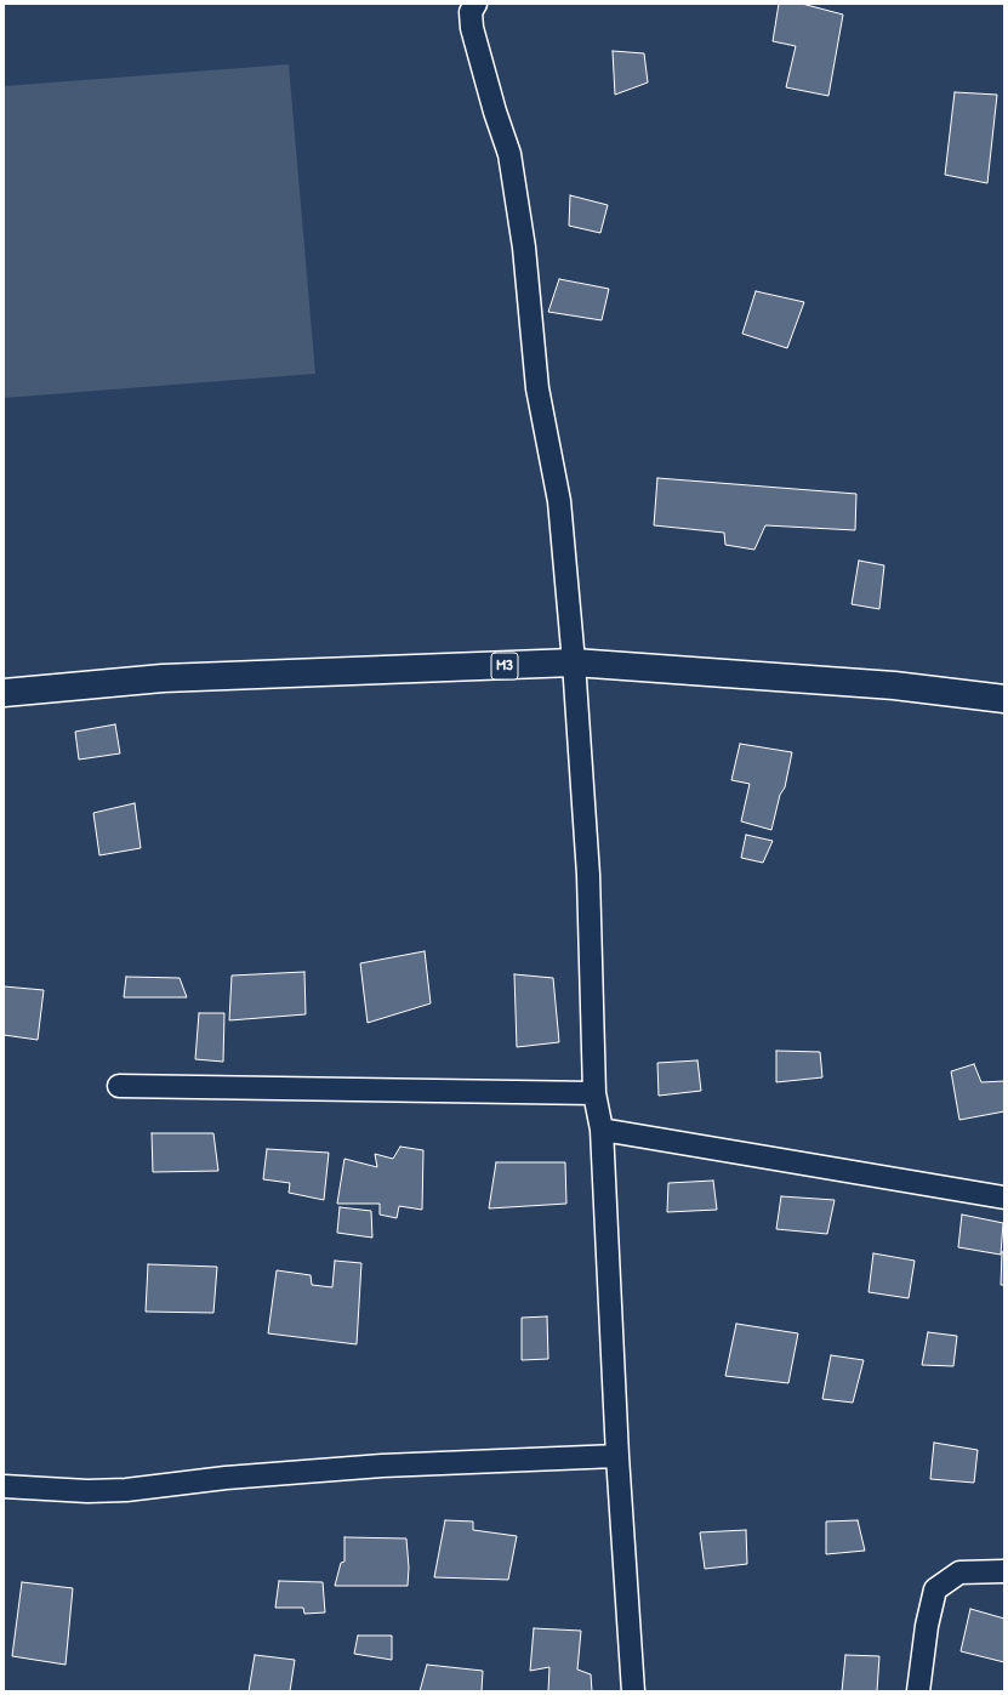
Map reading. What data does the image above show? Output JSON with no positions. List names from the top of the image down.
{
  "streets": {
    "main road": ["M3"]
  }
}
